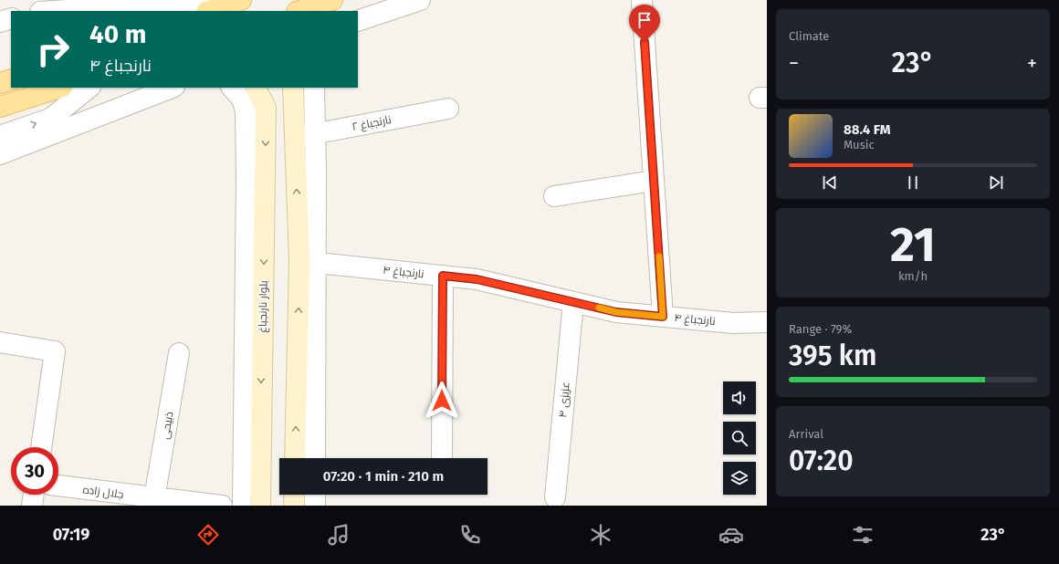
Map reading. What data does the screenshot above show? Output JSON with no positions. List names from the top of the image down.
{
  "streets": {
    "main road": ["بلوار نارنجباغ"],
    "street": [
      "نارنجباغ ۲",
      "نارنجباغ ۴",
      "عزیزی ۴",
      "ذبیحی",
      "جلال زاده"
    ]
  },
  "crossings": [
    ["نارنجباغ ۴", "عزیزی ۴"],
    ["ذبیحی", "جلال زاده"]
  ],
  "page": {
    "tile": [
      "Climate",
      ["21", "km/h"],
      ["Range · 79%", "395 km"],
      ["Arrival", "07:20"]
    ],
    "turn": ["40 m", "نارنجباغ ۴"],
    "heat": ["−", "23°", "+"],
    "song": ["88.4 FM", "Music"],
    "limit": "30",
    "trip": "07:20 · 1 min · 210 m",
    "tabs": ["07:19", "23°"]
  }
}
